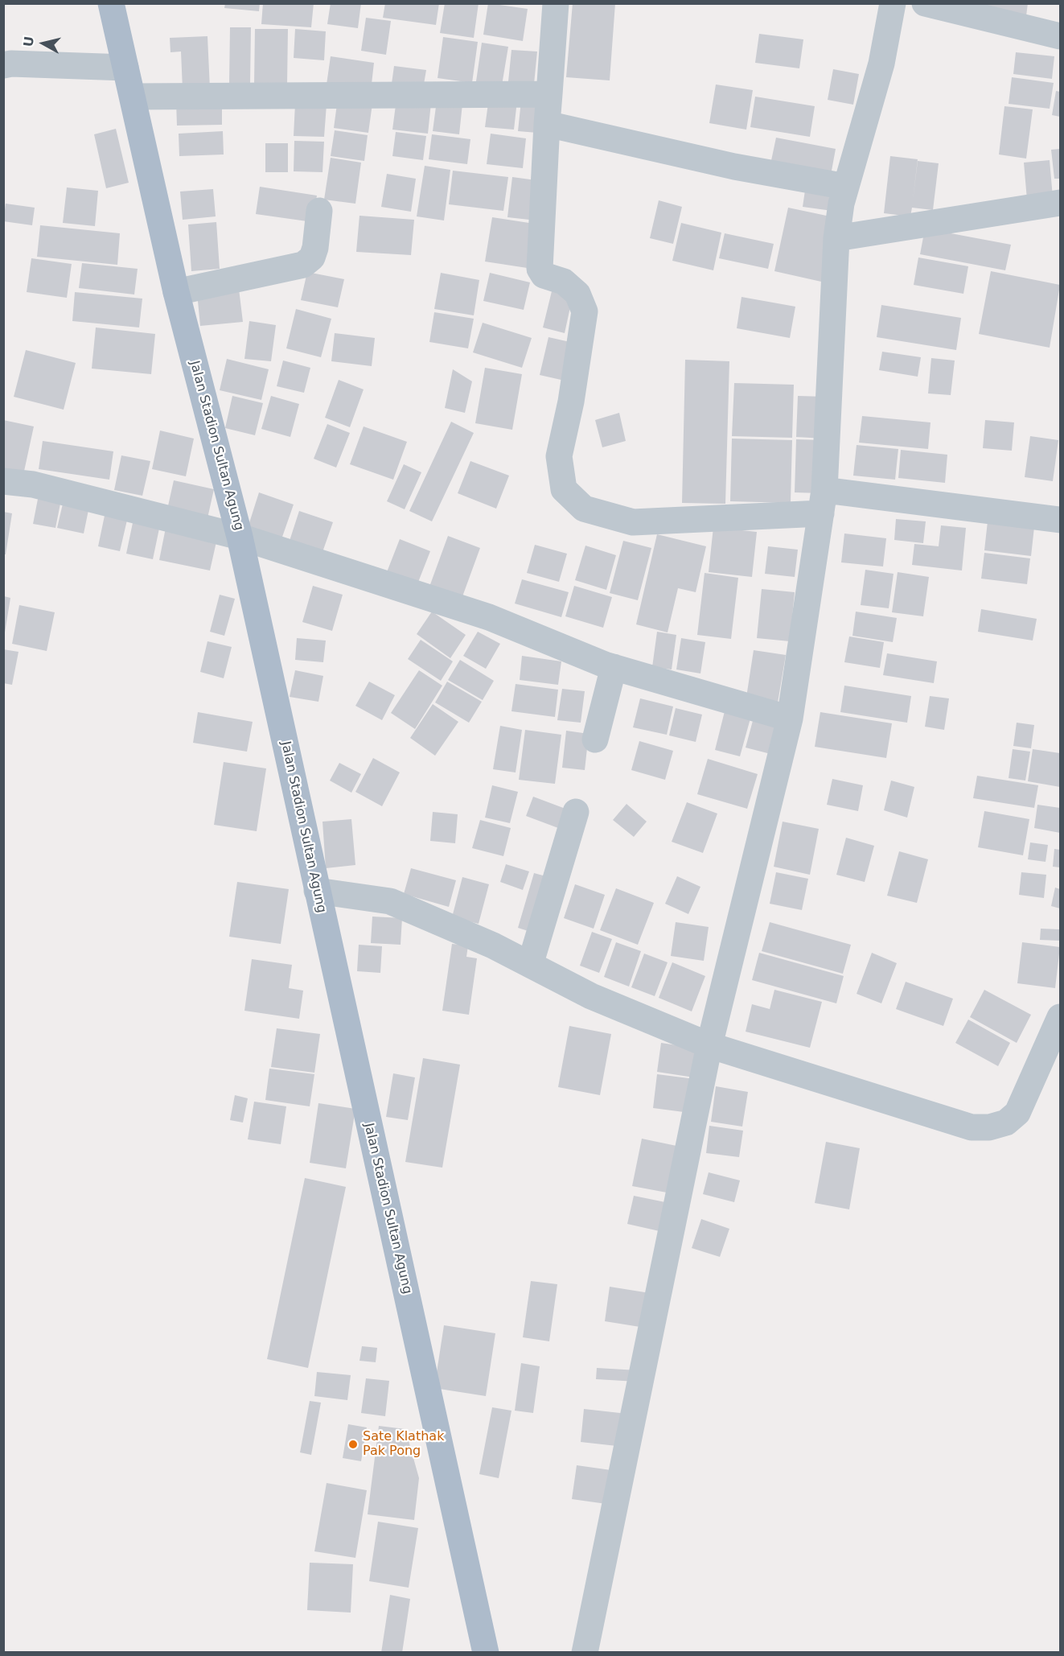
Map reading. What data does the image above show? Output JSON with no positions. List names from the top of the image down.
{
  "streets": {
    "main road": ["Jalan Stadion Sultan Agung"]
  },
  "places": ["Sate Klathak Pak Pong"],
  "north": "left"
}
